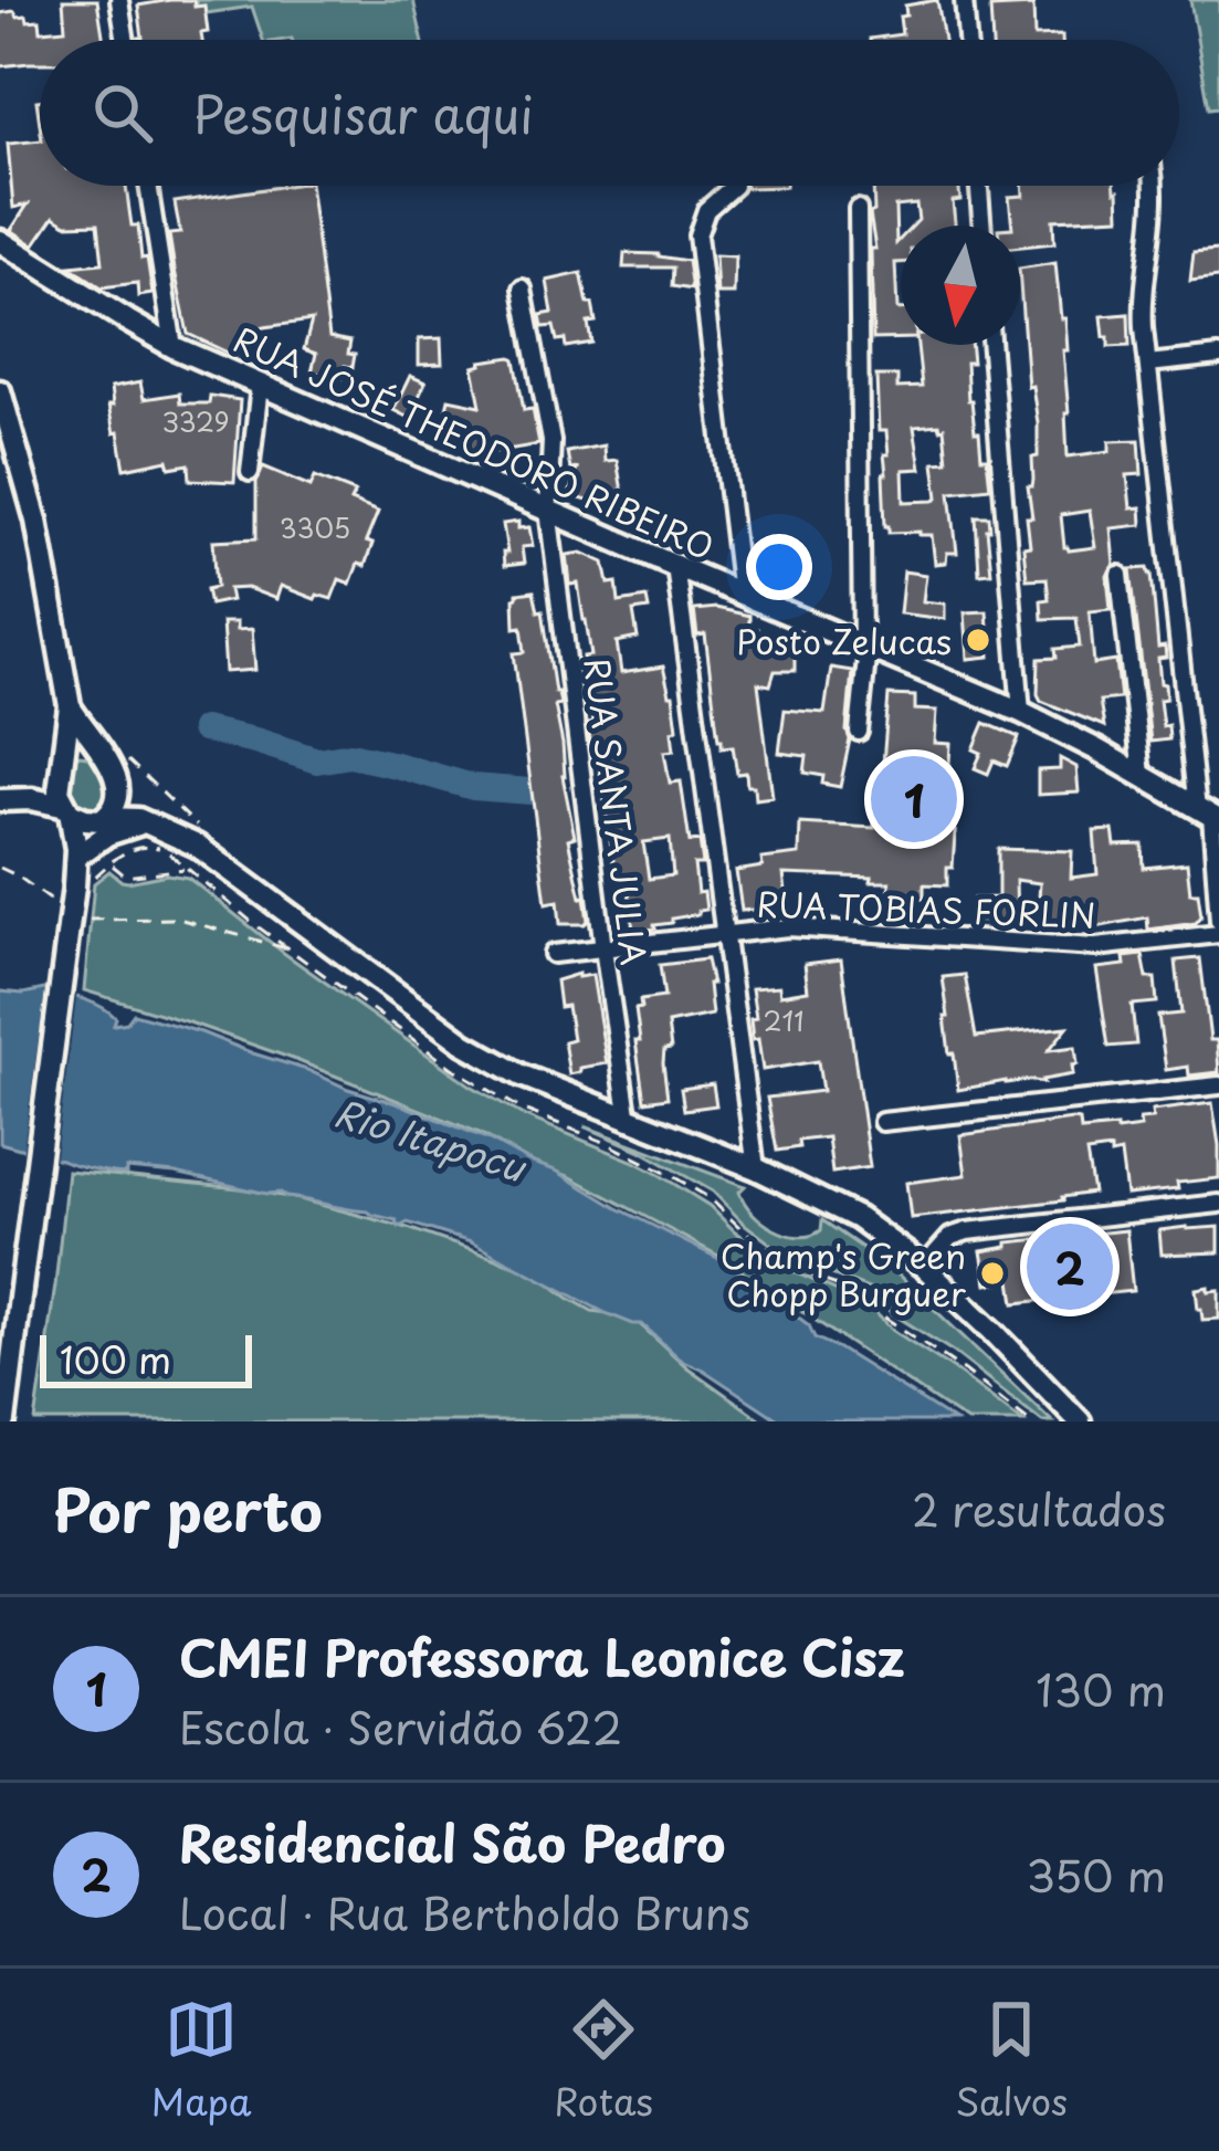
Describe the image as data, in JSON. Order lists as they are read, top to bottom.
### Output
{
  "streets": {
    "main road": ["RUA JOSÉ THEODORO RIBEIRO"],
    "street": ["RUA SANTA JULIA", "RUA TOBIAS FORLIN"]
  },
  "crossings": [
    ["RUA JOSÉ THEODORO RIBEIRO", "RUA SANTA JULIA"],
    ["RUA SANTA JULIA", "RUA TOBIAS FORLIN"]
  ],
  "water": ["Rio Itapocu"],
  "places": ["Posto Zelucas", "Champ's Green Chopp Burguer"],
  "house_numbers": ["3329", "3305", "211"],
  "scale_bar": "100 m",
  "north": "bottom",
  "page": {
    "search": "Pesquisar aqui",
    "pins": ["1", "2"],
    "scale": "100 m",
    "heading": ["Por perto", "2 resultados"],
    "list": [
      {
        "mark": "1",
        "name": "CMEI Professora Leonice Cisz",
        "note": "Escola · Servidão 622",
        "value": "130 m"
      },
      {
        "mark": "2",
        "name": "Residencial São Pedro",
        "note": "Local · Rua Bertholdo Bruns",
        "value": "350 m"
      }
    ],
    "nav": ["Mapa", "Rotas", "Salvos"]
  }
}
